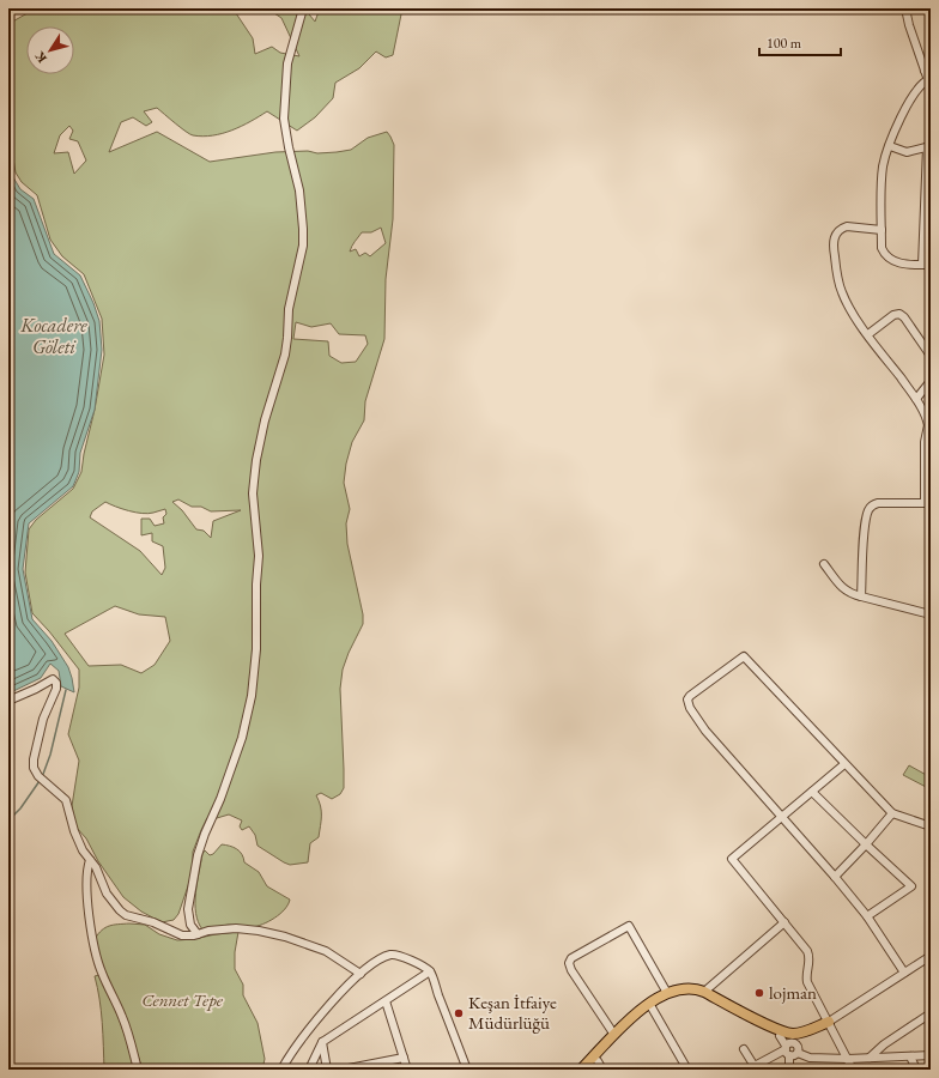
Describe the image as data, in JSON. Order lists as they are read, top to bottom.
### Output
{
  "water": ["Kocadere Göleti"],
  "parks": ["Cennet Tepe"],
  "places": ["lojman", "Keşan İtfaiye Müdürlüğü"],
  "scale_bar": "100 m",
  "north": "bottom left"
}
